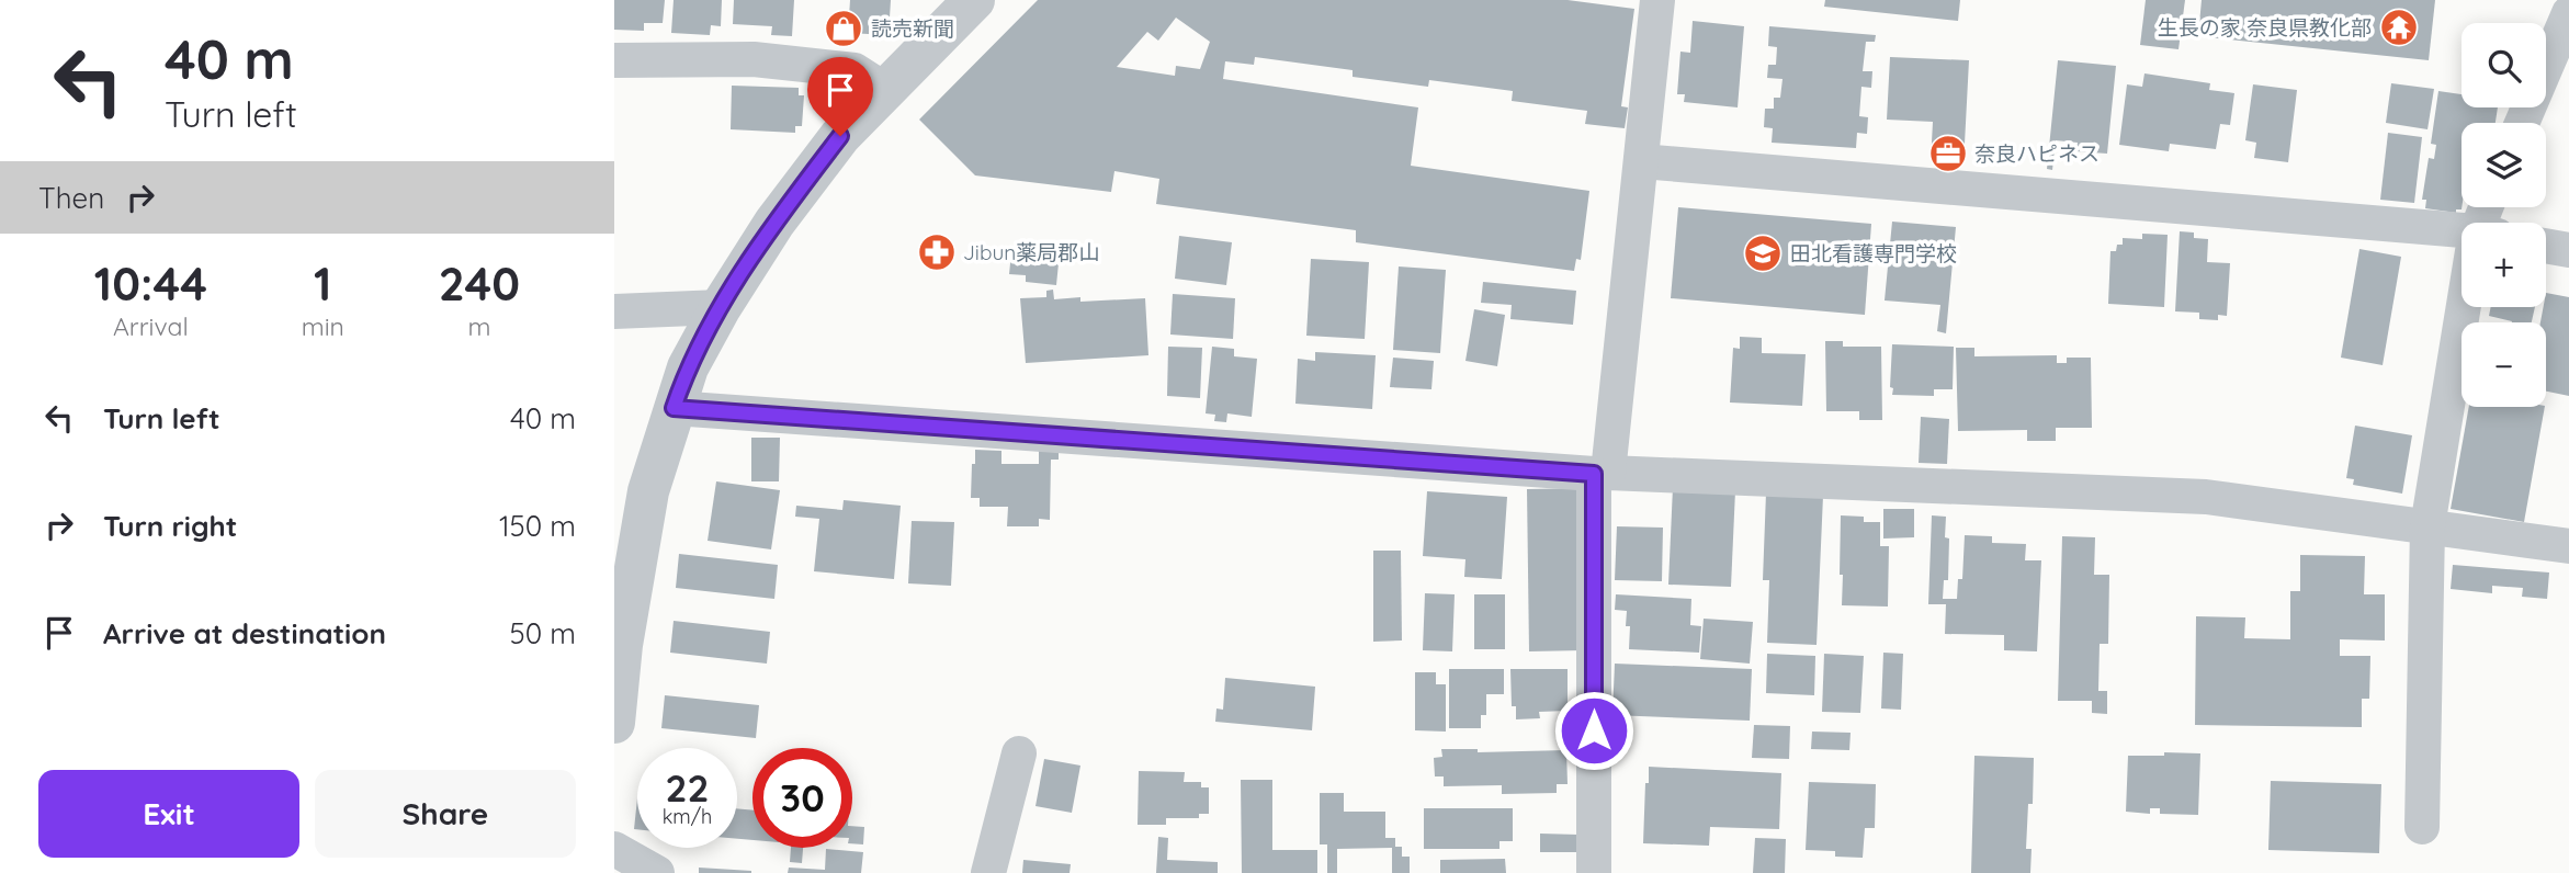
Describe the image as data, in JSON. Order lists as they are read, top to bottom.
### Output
{
  "places": {
    "temple": ["生長の家 奈良県教化部"],
    "shop": ["読売新聞"],
    "office": ["奈良ハピネス"],
    "pharmacy": ["Jibun薬局郡山"],
    "school or university": ["田北看護専門学校"]
  },
  "page": {
    "turn": ["40 m", "Turn left"],
    "map_buttons": ["+", "−"],
    "then": "Then",
    "eta": [
      "10:44",
      "Arrival",
      "1",
      "min",
      "240",
      "m"
    ],
    "list": [
      {
        "name": "Turn left",
        "value": "40 m"
      },
      {
        "name": "Turn right",
        "value": "150 m"
      },
      {
        "name": "Arrive at destination",
        "value": "50 m"
      }
    ],
    "speed": "22 km/h",
    "limit": "30",
    "buttons": ["Exit", "Share"]
  }
}
